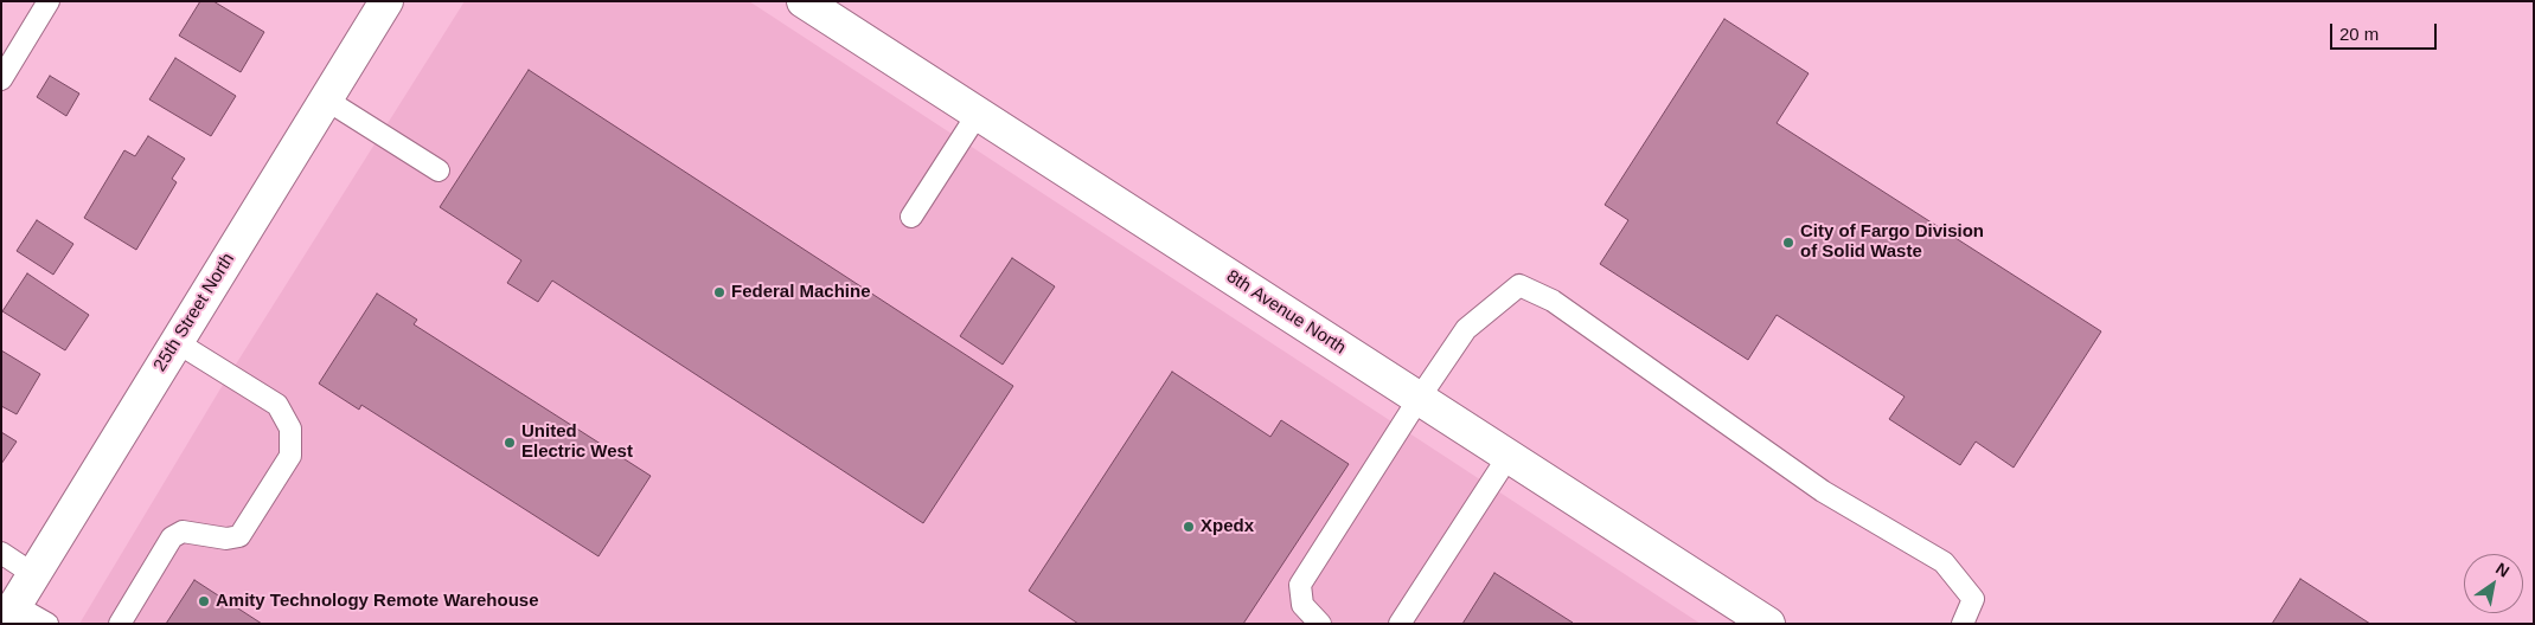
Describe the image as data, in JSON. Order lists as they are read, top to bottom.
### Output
{
  "streets": {
    "street": ["25th Street North", "8th Avenue North"]
  },
  "places": [
    "City of Fargo Division of Solid Waste",
    "Federal Machine",
    "United Electric West",
    "Xpedx",
    "Amity Technology Remote Warehouse"
  ],
  "scale_bar": "20 m",
  "north": "top right"
}
